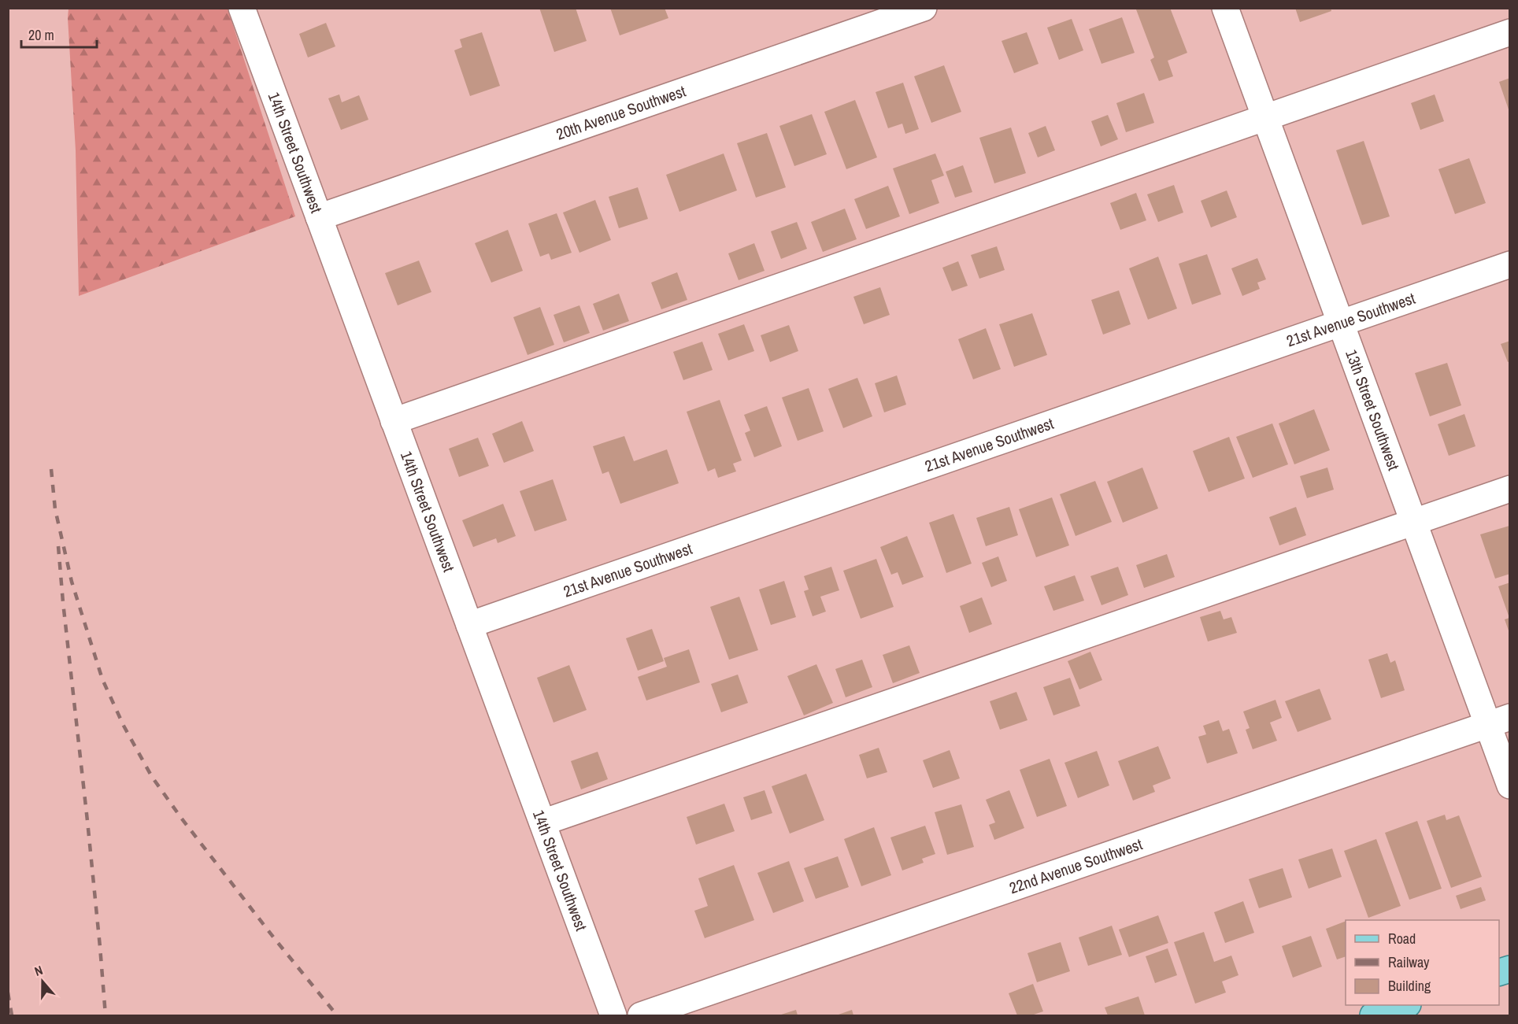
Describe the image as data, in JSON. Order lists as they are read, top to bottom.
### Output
{
  "streets": {
    "street": [
      "20th Avenue Southwest",
      "14th Street Southwest",
      "21st Avenue Southwest",
      "13th Street Southwest",
      "22nd Avenue Southwest"
    ]
  },
  "crossings": [
    ["20th Avenue Southwest", "14th Street Southwest"],
    ["14th Street Southwest", "21st Avenue Southwest"],
    ["21st Avenue Southwest", "13th Street Southwest"],
    ["13th Street Southwest", "22nd Avenue Southwest"]
  ],
  "legend": ["Road", "Railway", "Building"],
  "scale_bar": "20 m",
  "north": "top"
}
